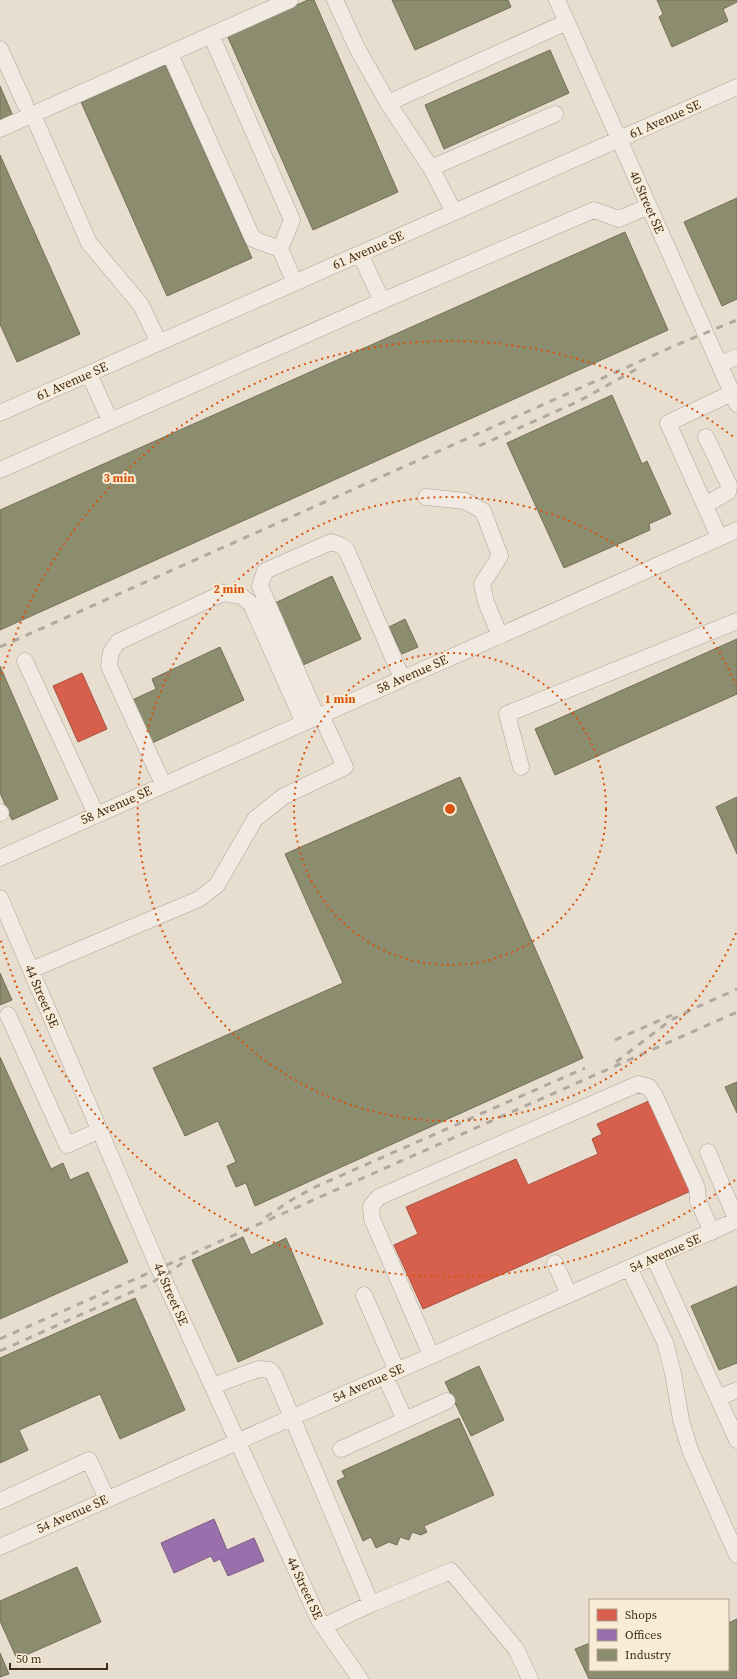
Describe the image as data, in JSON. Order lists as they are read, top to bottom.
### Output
{
  "streets": {
    "street": [
      "61 Avenue SE",
      "40 Street SE",
      "58 Avenue SE",
      "44 Street SE",
      "54 Avenue SE"
    ]
  },
  "crossings": [
    ["61 Avenue SE", "40 Street SE"],
    ["44 Street SE", "54 Avenue SE"]
  ],
  "legend": ["Shops", "Offices", "Industry"],
  "scale_bar": "50 m",
  "rings": ["3 min", "2 min", "1 min"]
}
